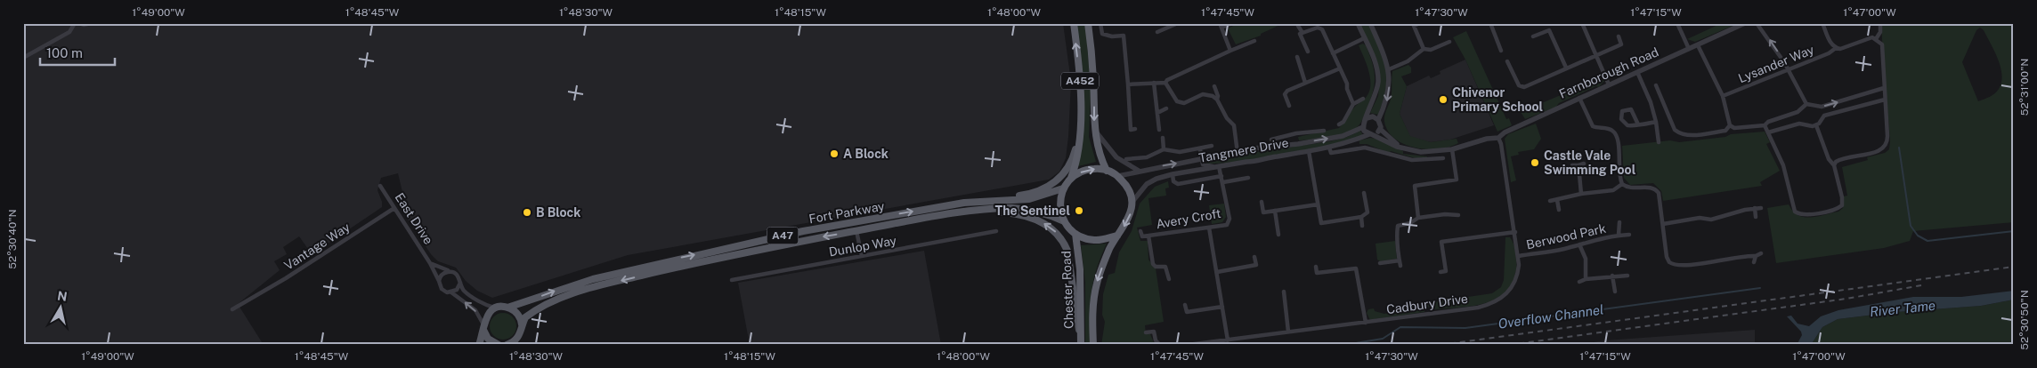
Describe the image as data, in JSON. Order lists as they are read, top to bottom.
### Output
{
  "streets": {
    "highway": ["A452", "Chester Road"],
    "main road": ["Fort Parkway", "A47"],
    "street": [
      "Lysander Way",
      "Farnborough Road",
      "Tangmere Drive",
      "East Drive",
      "Avery Croft",
      "Berwood Park",
      "Vantage Way",
      "Dunlop Way",
      "Cadbury Drive"
    ]
  },
  "crossings": [
    ["Farnborough Road", "Tangmere Drive"],
    ["Farnborough Road", "Cadbury Drive"],
    ["A452", "Tangmere Drive"],
    ["A452", "Fort Parkway"],
    ["A452", "Chester Road"],
    ["Tangmere Drive", "Fort Parkway"],
    ["Tangmere Drive", "Avery Croft"],
    ["Tangmere Drive", "Chester Road"],
    ["Fort Parkway", "Chester Road"],
    ["East Drive", "Vantage Way"],
    ["Berwood Park", "Cadbury Drive"]
  ],
  "water": ["River Tame", "Overflow Channel"],
  "places": [
    "Chivenor Primary School",
    "A Block",
    "Castle Vale Swimming Pool",
    "The Sentinel",
    "B Block"
  ],
  "scale_bar": "100 m",
  "north": "top",
  "coordinates": [
    "1°49'00\"W",
    "1°48'45\"W",
    "1°48'30\"W",
    "1°48'15\"W",
    "1°48'00\"W",
    "1°47'45\"W",
    "1°47'30\"W",
    "1°47'15\"W",
    "1°47'00\"W",
    "52°31'00\"N",
    "52°30'40\"N",
    "52°30'50\"N"
  ]
}
